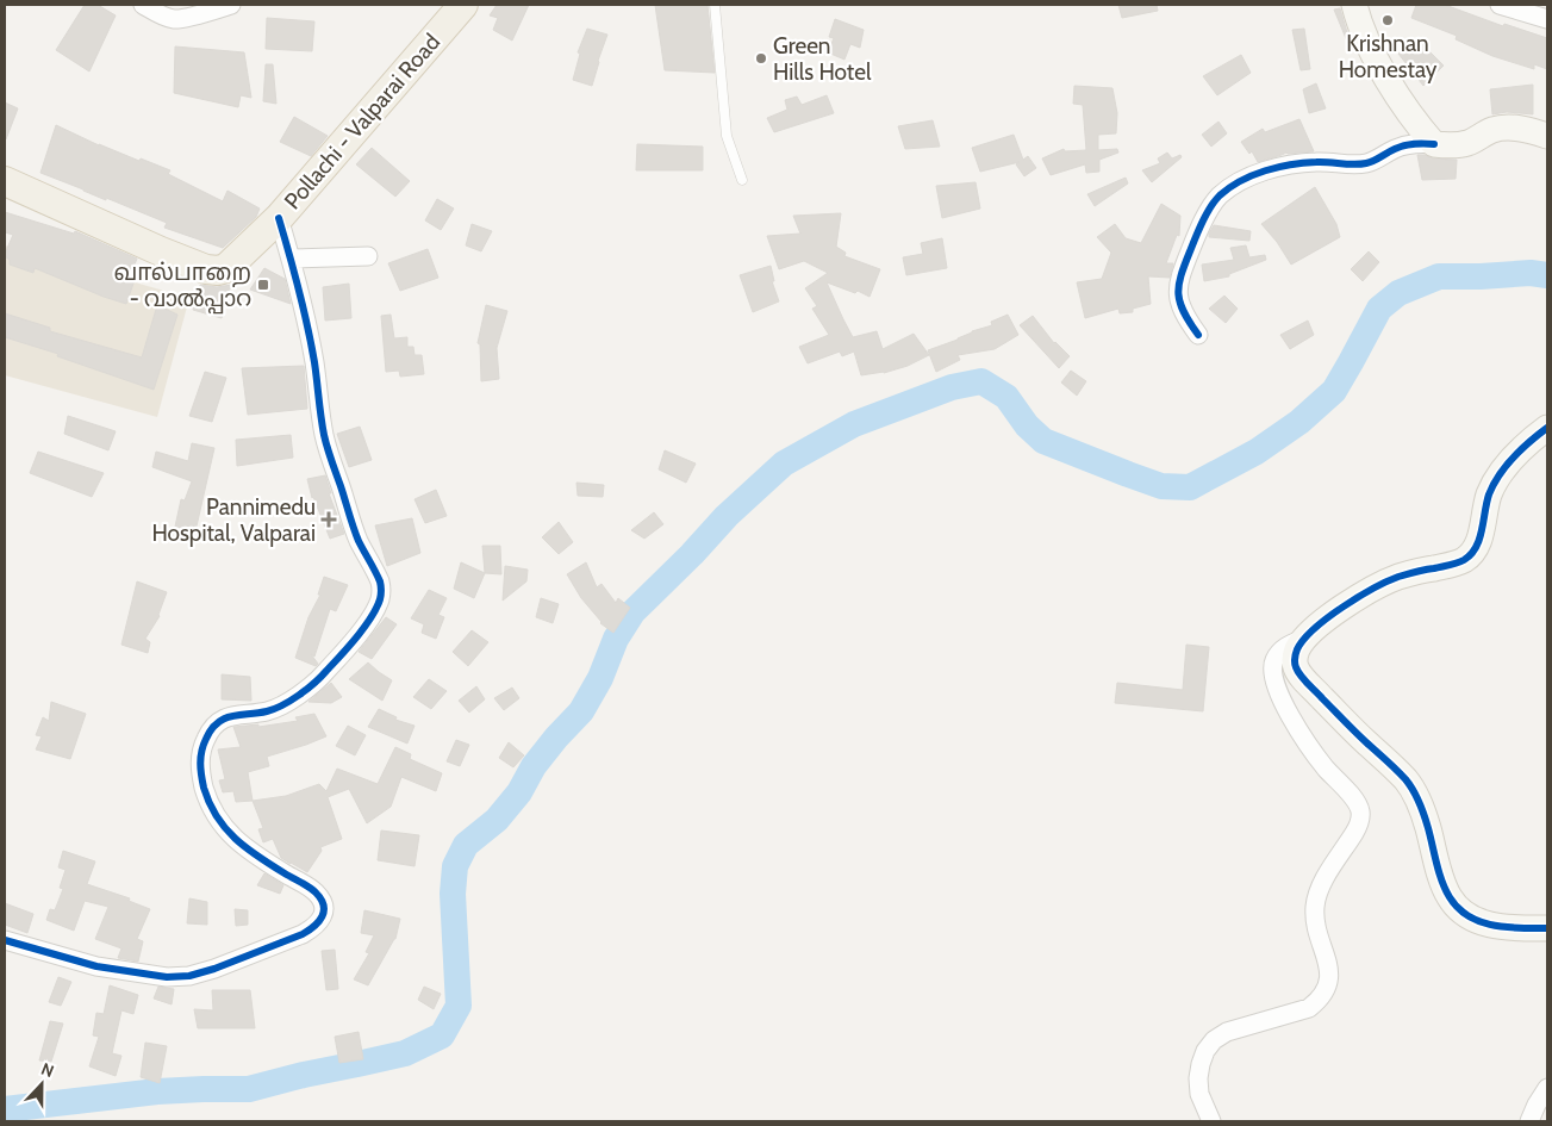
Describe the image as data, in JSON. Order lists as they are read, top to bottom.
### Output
{
  "streets": {
    "main road": ["Pollachi - Valparai Road"]
  },
  "places": {
    "other": ["Krishnan Homestay", "Green Hills Hotel"],
    "transit": ["வால்பாறை - വാൽപ്പാറ"],
    "health": ["Pannimedu Hospital, Valparai"]
  },
  "north": "top"
}
